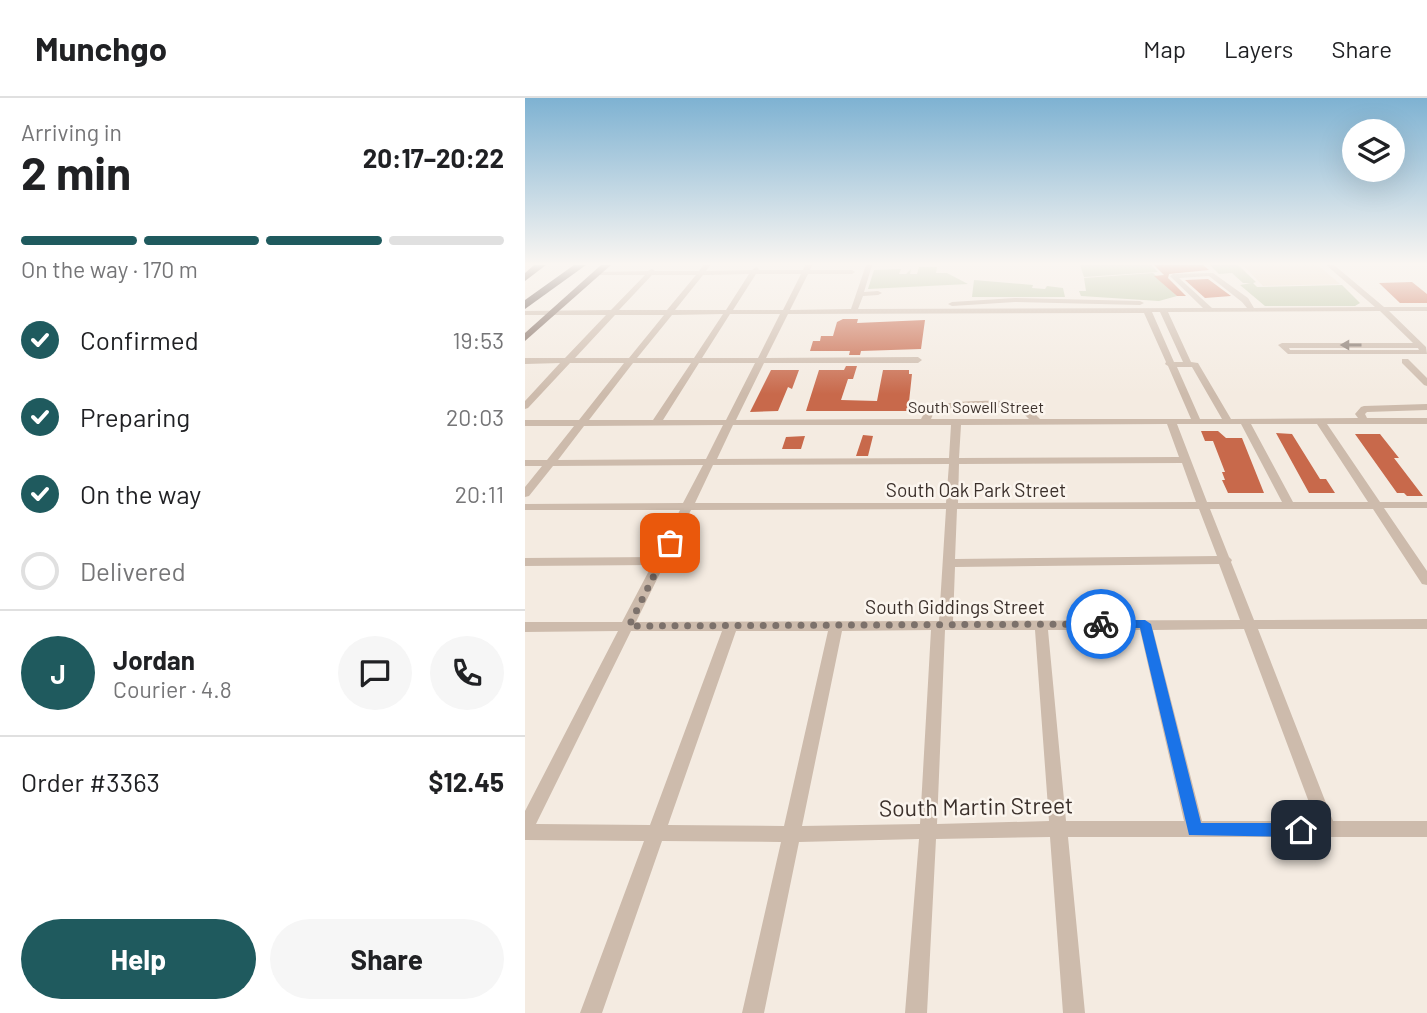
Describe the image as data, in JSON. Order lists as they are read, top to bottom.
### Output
{
  "streets": {
    "street": [
      "South Sowell Street",
      "South Oak Park Street",
      "South Giddings Street",
      "South Martin Street"
    ]
  },
  "page": {
    "header": "Munchgo",
    "nav": ["Map", "Layers", "Share"],
    "heading": ["2 min", "Arriving in", "20:17–20:22"],
    "panel": [
      "Jordan",
      "Courier · 4.8",
      "Order #3363",
      "$12.45"
    ],
    "bar": "On the way · 170 m",
    "list": [
      ["Confirmed", "19:53"],
      ["Preparing", "20:03"],
      ["On the way", "20:11"],
      "Delivered"
    ],
    "round": "J",
    "buttons": ["Help", "Share"]
  }
}
